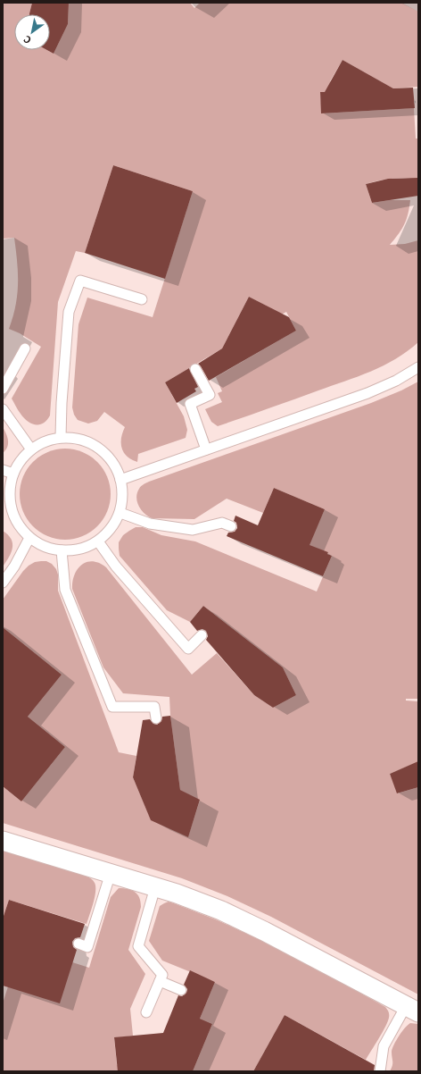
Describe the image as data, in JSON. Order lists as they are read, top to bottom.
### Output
{
  "north": "bottom left"
}
